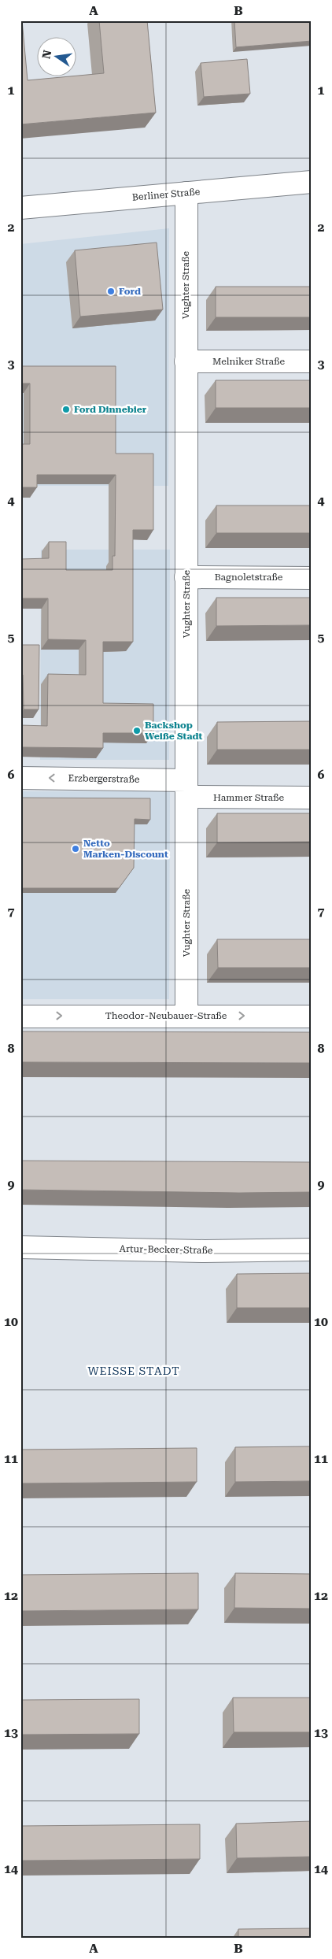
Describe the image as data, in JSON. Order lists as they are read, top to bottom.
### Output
{
  "streets": {
    "street": [
      "Berliner Straße",
      "Vughter Straße",
      "Melniker Straße",
      "Bagnoletstraße",
      "Erzbergerstraße",
      "Hammer Straße",
      "Theodor-Neubauer-Straße",
      "Artur-Becker-Straße"
    ]
  },
  "crossings": [
    ["Berliner Straße", "Vughter Straße"],
    ["Vughter Straße", "Melniker Straße"],
    ["Vughter Straße", "Bagnoletstraße"],
    ["Vughter Straße", "Erzbergerstraße"],
    ["Vughter Straße", "Hammer Straße"],
    ["Vughter Straße", "Theodor-Neubauer-Straße"],
    ["Erzbergerstraße", "Hammer Straße"]
  ],
  "one_way": ["Erzbergerstraße", "Theodor-Neubauer-Straße"],
  "districts": ["WEISSE STADT"],
  "places": [
    "Ford",
    "Ford Dinnebier",
    "Backshop Weiße Stadt",
    "Netto Marken-Discount"
  ],
  "north": "left",
  "grid": {
    "columns": ["A", "B"],
    "rows": [
      "1",
      "2",
      "3",
      "4",
      "5",
      "6",
      "7",
      "8",
      "9",
      "10",
      "11",
      "12",
      "13",
      "14"
    ]
  }
}
